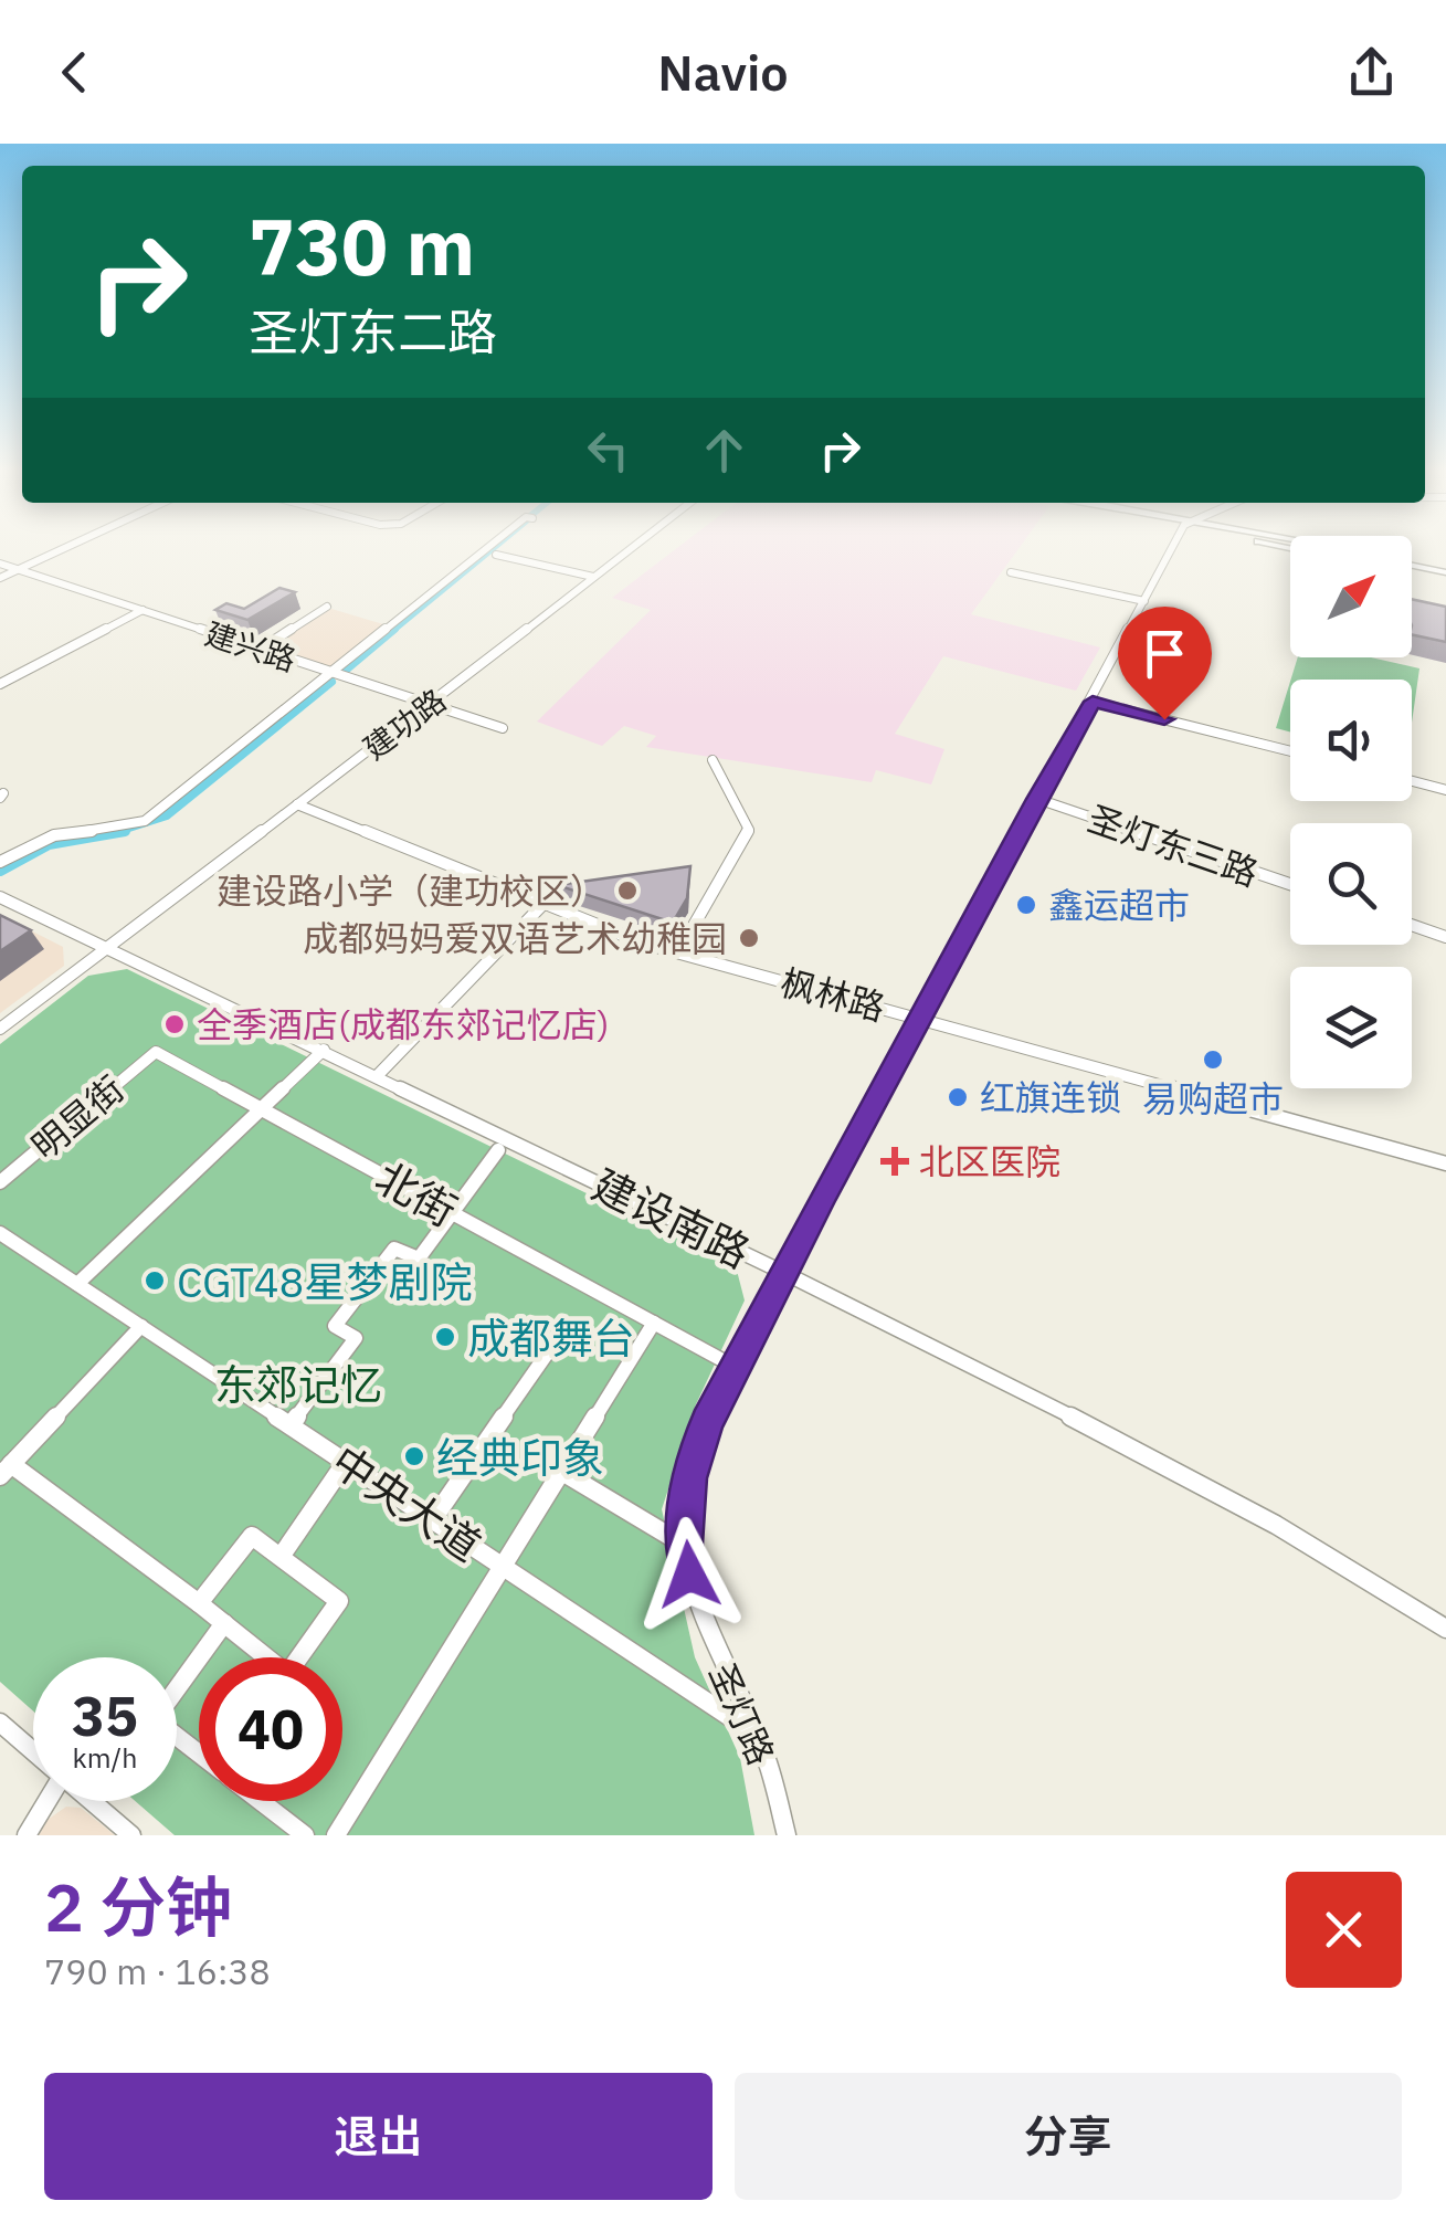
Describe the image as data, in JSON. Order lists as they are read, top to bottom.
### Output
{
  "streets": {
    "street": [
      "建兴路",
      "建功路",
      "圣灯东三路",
      "枫林路",
      "明显街",
      "北街",
      "建设南路",
      "中央大道",
      "圣灯路"
    ]
  },
  "crossings": [
    ["建兴路", "建功路"],
    ["建功路", "枫林路"],
    ["建功路", "建设南路"],
    ["圣灯东三路", "圣灯路"],
    ["枫林路", "圣灯路"],
    ["明显街", "北街"],
    ["北街", "圣灯路"],
    ["建设南路", "圣灯路"],
    ["中央大道", "圣灯路"]
  ],
  "parks": ["东郊记忆"],
  "places": {
    "other": [
      "建设路小学（建功校区）",
      "鑫运超市",
      "成都妈妈爱双语艺术幼稚园",
      "全季酒店(成都东郊记忆店)",
      "易购超市",
      "红旗连锁",
      "CGT48星梦剧院",
      "成都舞台",
      "经典印象"
    ],
    "health": ["北区医院"]
  },
  "north": "top right",
  "page": {
    "header": "Navio",
    "turn": ["730 m", "圣灯东二路"],
    "speed": "35 km/h",
    "limit": "40",
    "heading": ["2 分钟", "790 m · 16:38"],
    "buttons": ["退出", "分享"]
  }
}
